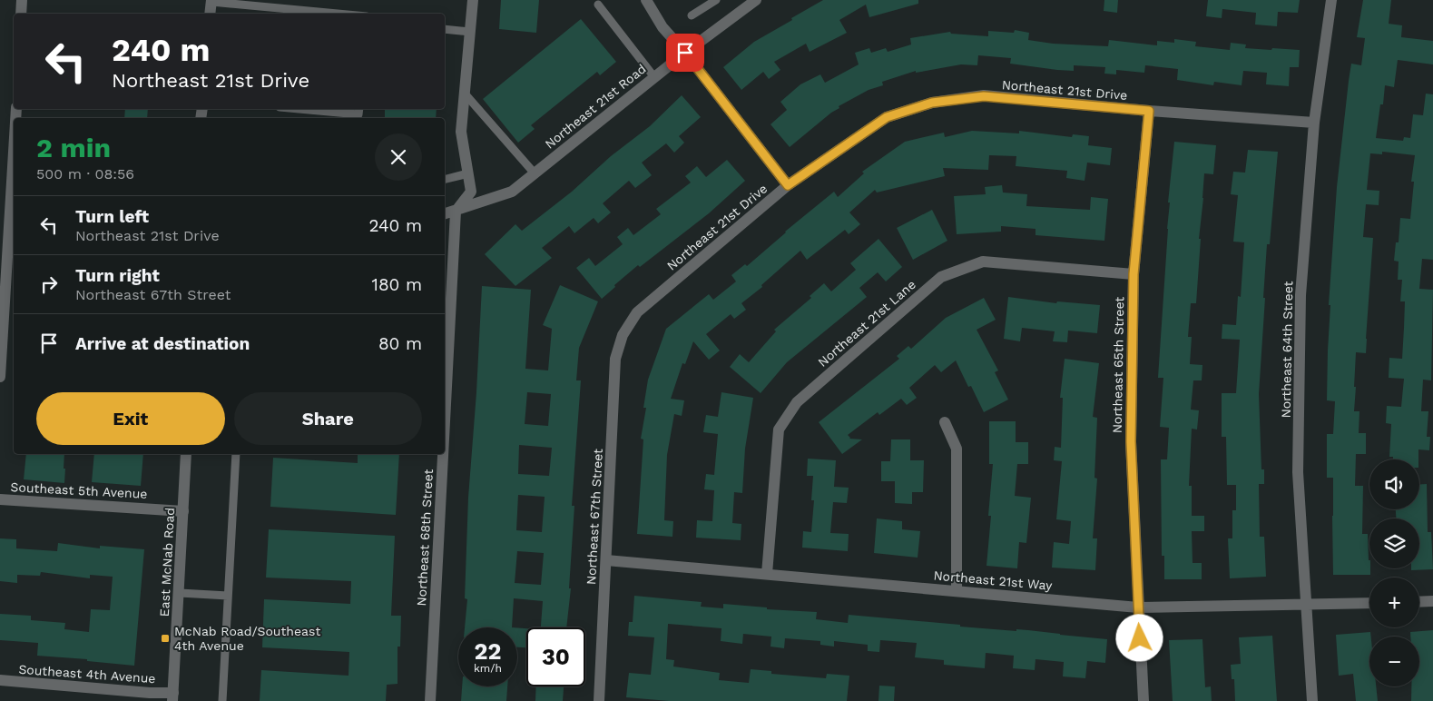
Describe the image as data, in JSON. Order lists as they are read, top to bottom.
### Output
{
  "streets": {
    "street": [
      "Northeast 21st Drive",
      "Northeast 21st Road",
      "Northeast 21st Lane",
      "Northeast 64th Street",
      "Northeast 65th Street",
      "Southeast 5th Avenue",
      "Northeast 67th Street",
      "Northeast 68th Street",
      "East McNab Road",
      "Northeast 21st Way",
      "Southeast 4th Avenue"
    ]
  },
  "crossings": [
    ["Northeast 21st Drive", "Northeast 64th Street"],
    ["Northeast 21st Drive", "Northeast 65th Street"],
    ["Northeast 21st Drive", "Northeast 67th Street"],
    ["Northeast 21st Road", "Northeast 68th Street"],
    ["Northeast 21st Lane", "Northeast 65th Street"],
    ["Northeast 21st Lane", "Northeast 21st Way"],
    ["Northeast 64th Street", "Northeast 21st Way"],
    ["Northeast 65th Street", "Northeast 21st Way"],
    ["Southeast 5th Avenue", "East McNab Road"],
    ["Northeast 67th Street", "Northeast 21st Way"],
    ["East McNab Road", "Southeast 4th Avenue"]
  ],
  "places": {
    "transit": ["McNab Road/Southeast 4th Avenue"]
  },
  "page": {
    "turn": ["240 m", "Northeast 21st Drive"],
    "heading": ["2 min", "500 m · 08:56"],
    "list": [
      {
        "name": "Turn left",
        "note": "Northeast 21st Drive",
        "value": "240 m"
      },
      {
        "name": "Turn right",
        "note": "Northeast 67th Street",
        "value": "180 m"
      },
      {
        "name": "Arrive at destination",
        "value": "80 m"
      }
    ],
    "buttons": ["Exit", "Share"],
    "map_buttons": ["+", "−"],
    "speed": "22 km/h",
    "limit": "30"
  }
}
